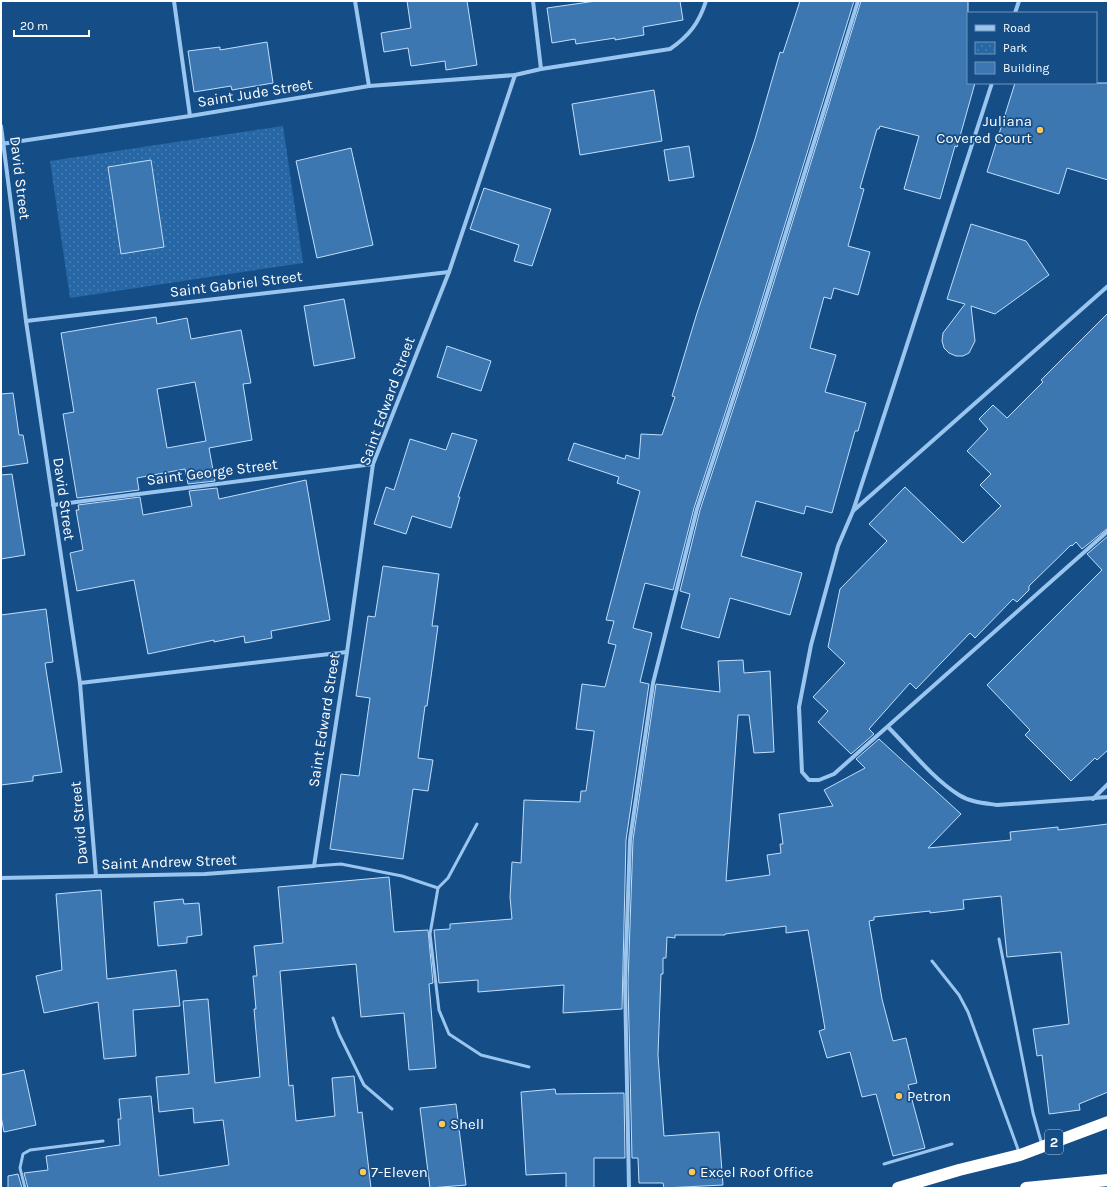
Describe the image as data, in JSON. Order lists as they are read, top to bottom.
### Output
{
  "streets": {
    "highway": ["2"],
    "street": [
      "Saint Jude Street",
      "David Street",
      "Saint Gabriel Street",
      "Saint Edward Street",
      "Saint George Street",
      "Saint Andrew Street"
    ]
  },
  "crossings": [
    ["Saint Jude Street", "David Street"],
    ["Saint Jude Street", "Saint Edward Street"],
    ["David Street", "Saint Gabriel Street"],
    ["David Street", "Saint George Street"],
    ["David Street", "Saint Andrew Street"],
    ["Saint Gabriel Street", "Saint Edward Street"],
    ["Saint Edward Street", "Saint George Street"],
    ["Saint Edward Street", "Saint Andrew Street"]
  ],
  "places": [
    "Juliana Covered Court",
    "Petron",
    "Shell",
    "7-Eleven",
    "Excel Roof Office"
  ],
  "legend": ["Road", "Park", "Building"],
  "scale_bar": "20 m"
}
